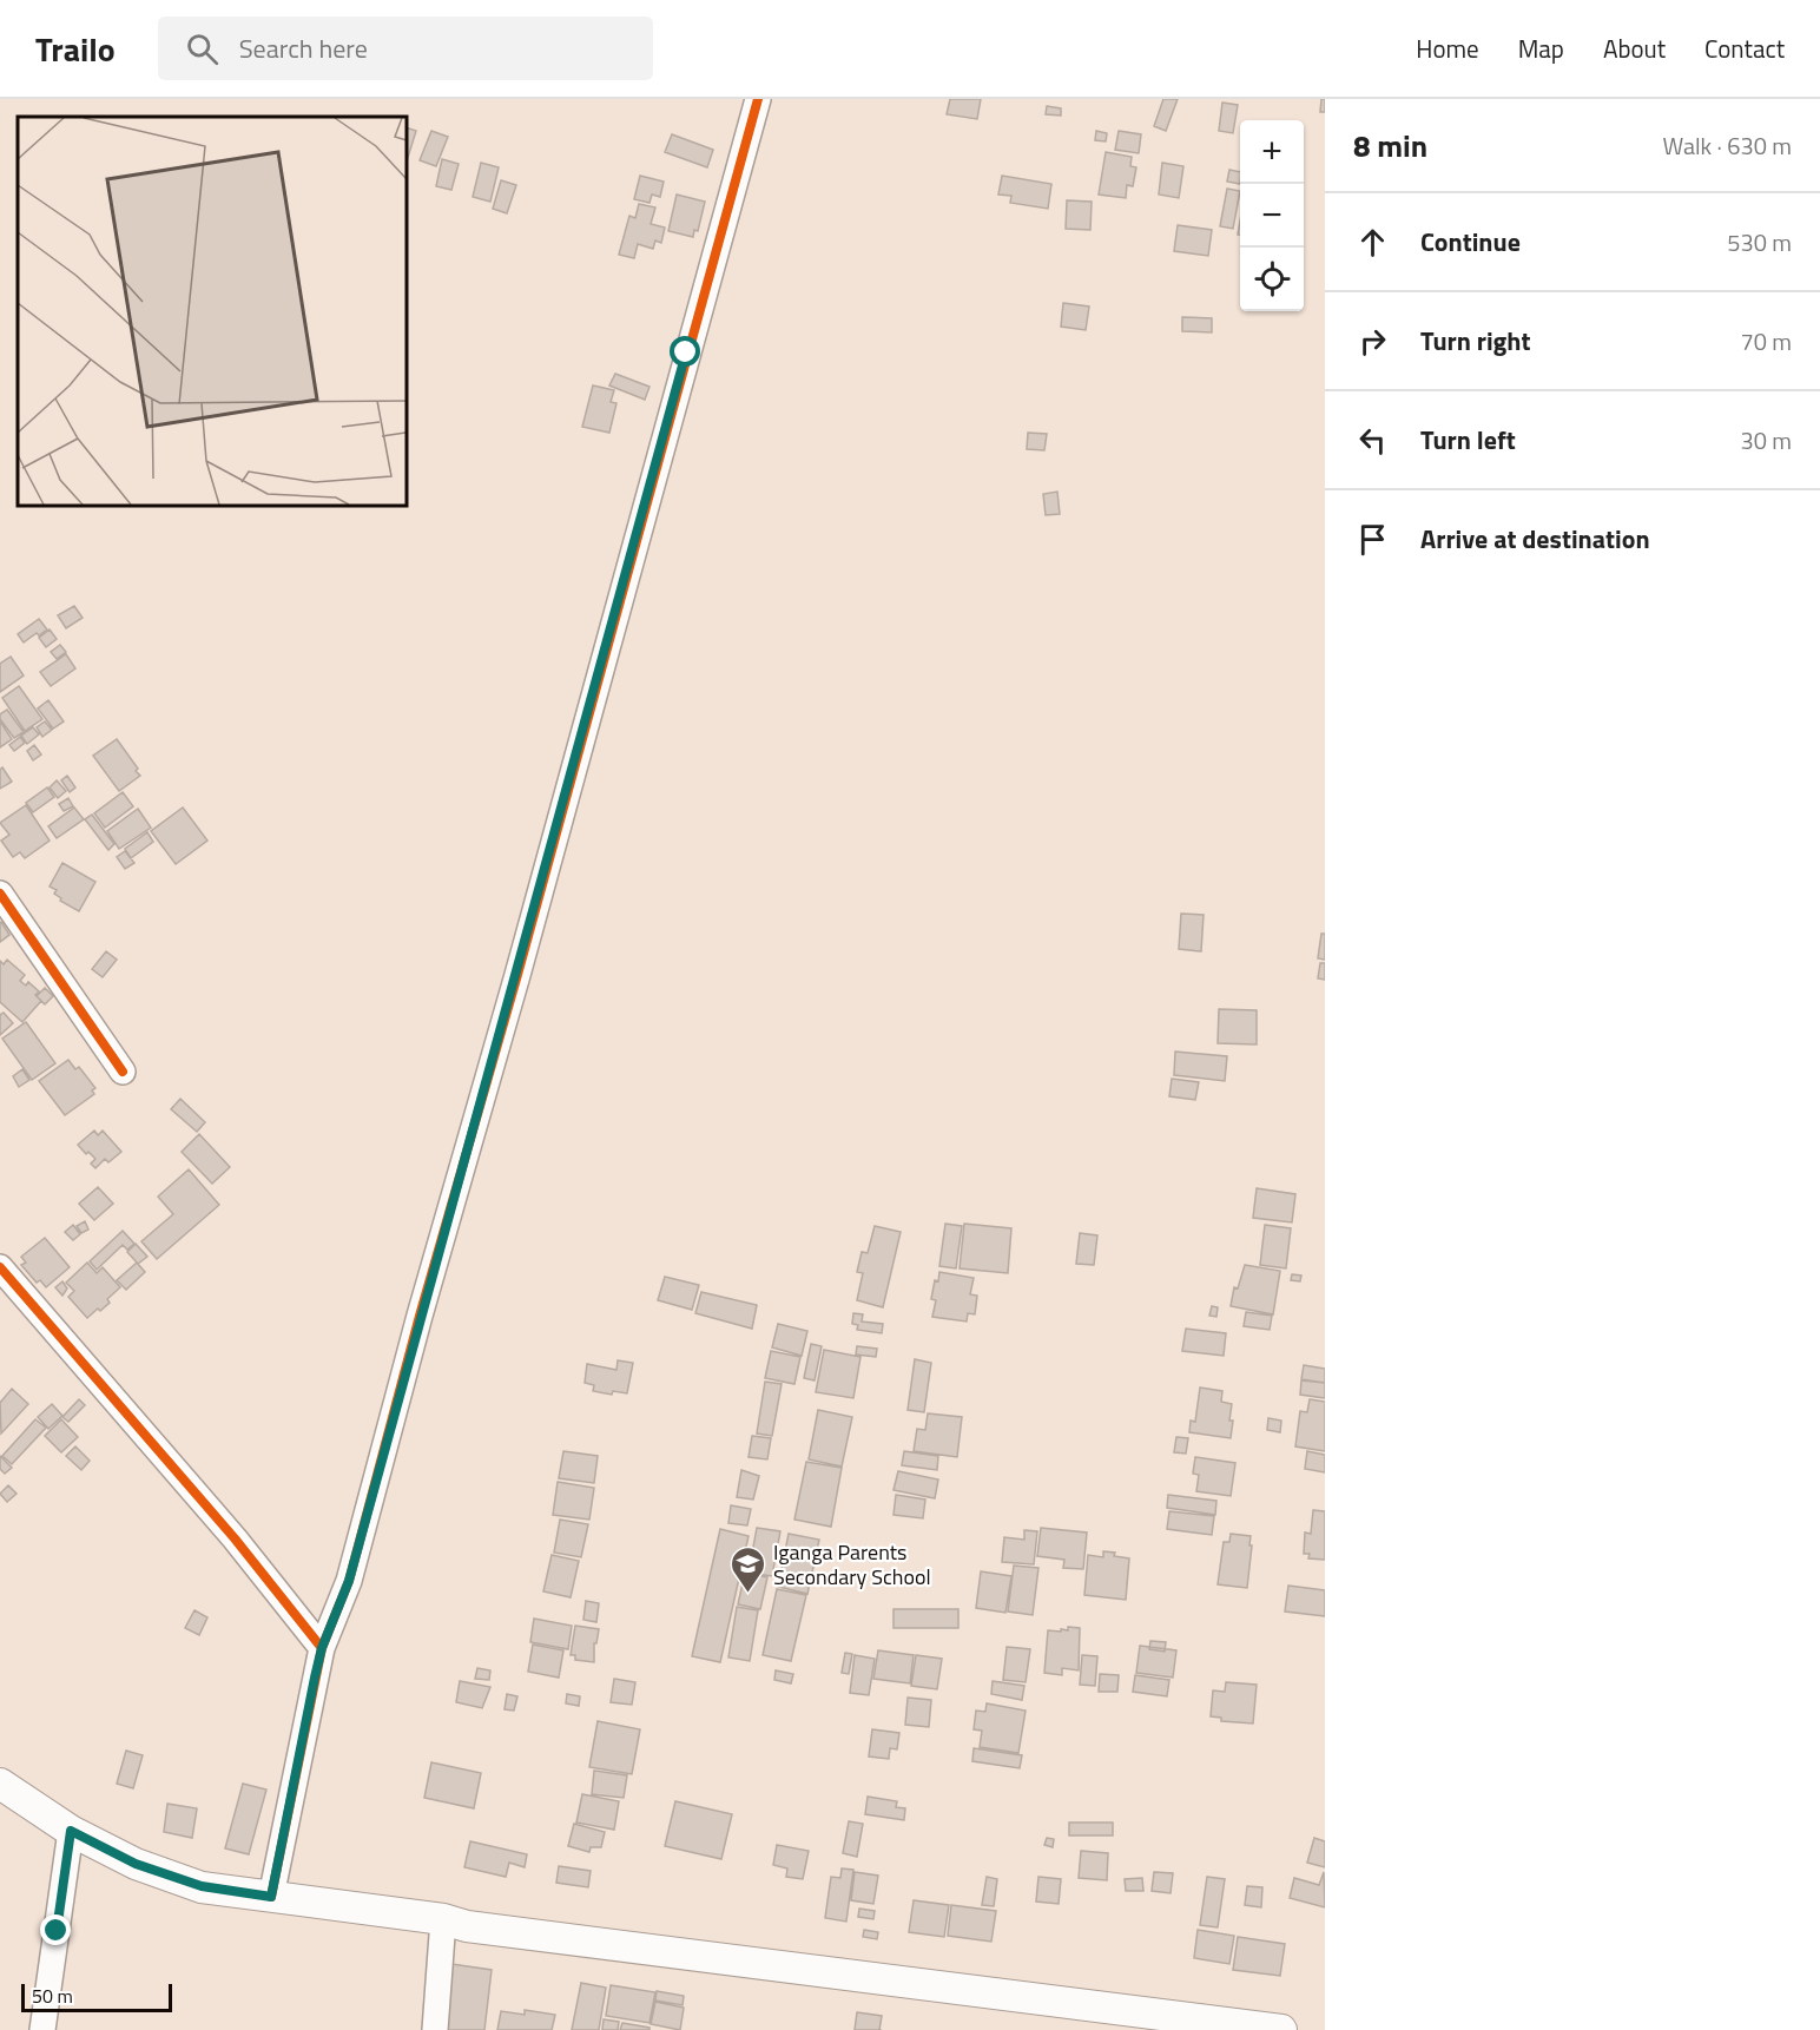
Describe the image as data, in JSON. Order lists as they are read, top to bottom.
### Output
{
  "places": {
    "school or university": ["Iganga Parents Secondary School"]
  },
  "scale_bar": "50 m",
  "page": {
    "header": "Trailo",
    "search": "Search here",
    "nav": [
      "Home",
      "Map",
      "About",
      "Contact"
    ],
    "heading": ["8 min", "Walk · 630 m"],
    "map_buttons": ["+", "−"],
    "list": [
      ["Continue", "530 m"],
      ["Turn right", "70 m"],
      ["Turn left", "30 m"],
      "Arrive at destination"
    ],
    "scale": "50 m"
  }
}
